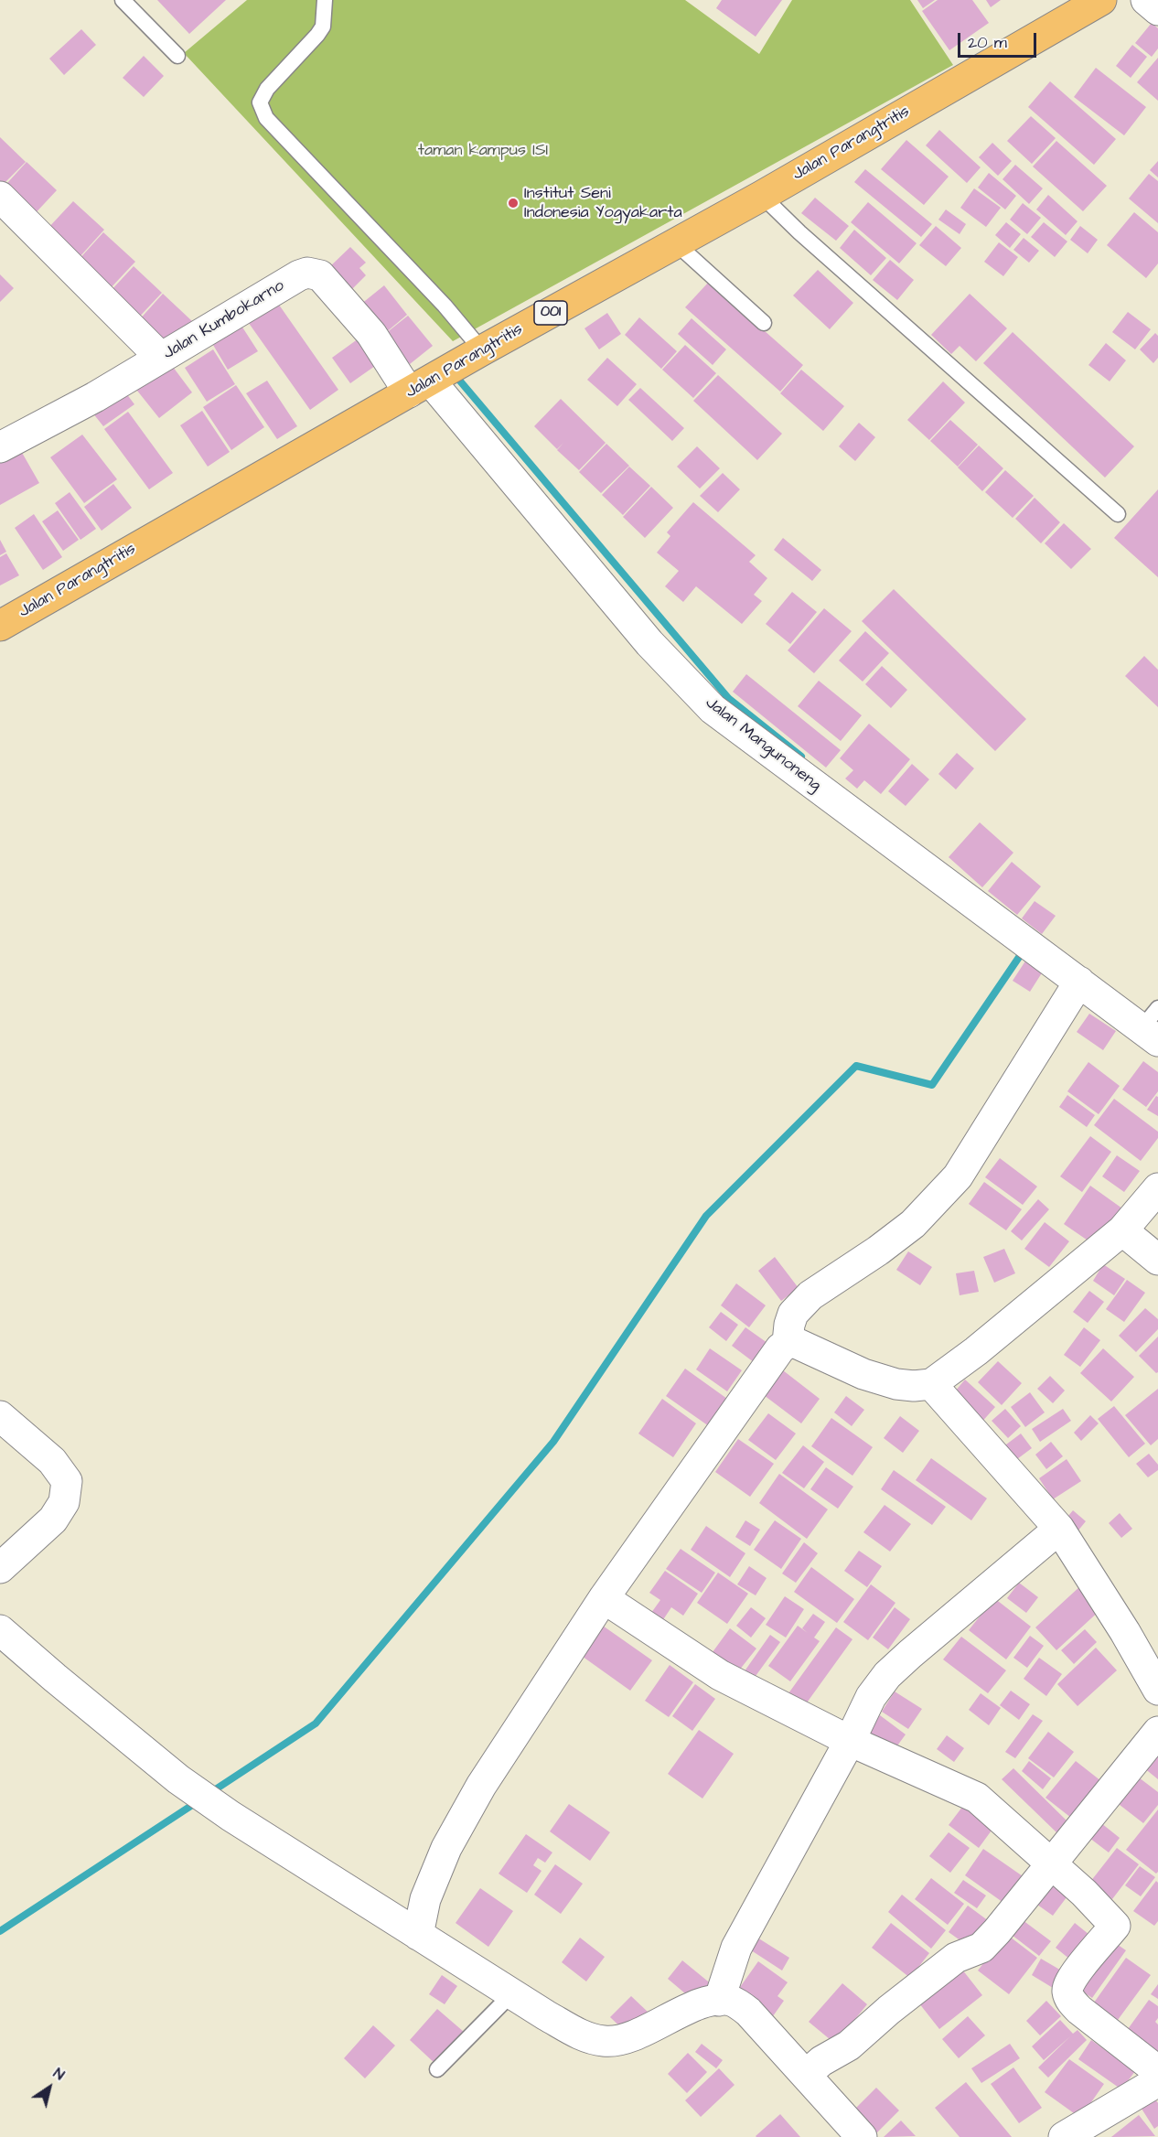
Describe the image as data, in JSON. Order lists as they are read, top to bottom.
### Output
{
  "streets": {
    "main road": ["Jalan Parangtritis", "001"],
    "street": ["Jalan Kumbokarno", "Jalan Mangunoneng"]
  },
  "crossings": [
    ["Jalan Parangtritis", "Jalan Kumbokarno"],
    ["Jalan Parangtritis", "Jalan Mangunoneng"],
    ["Jalan Kumbokarno", "Jalan Mangunoneng"]
  ],
  "parks": ["taman kampus ISI"],
  "places": ["Institut Seni Indonesia Yogyakarta"],
  "scale_bar": "20 m",
  "north": "top right"
}
